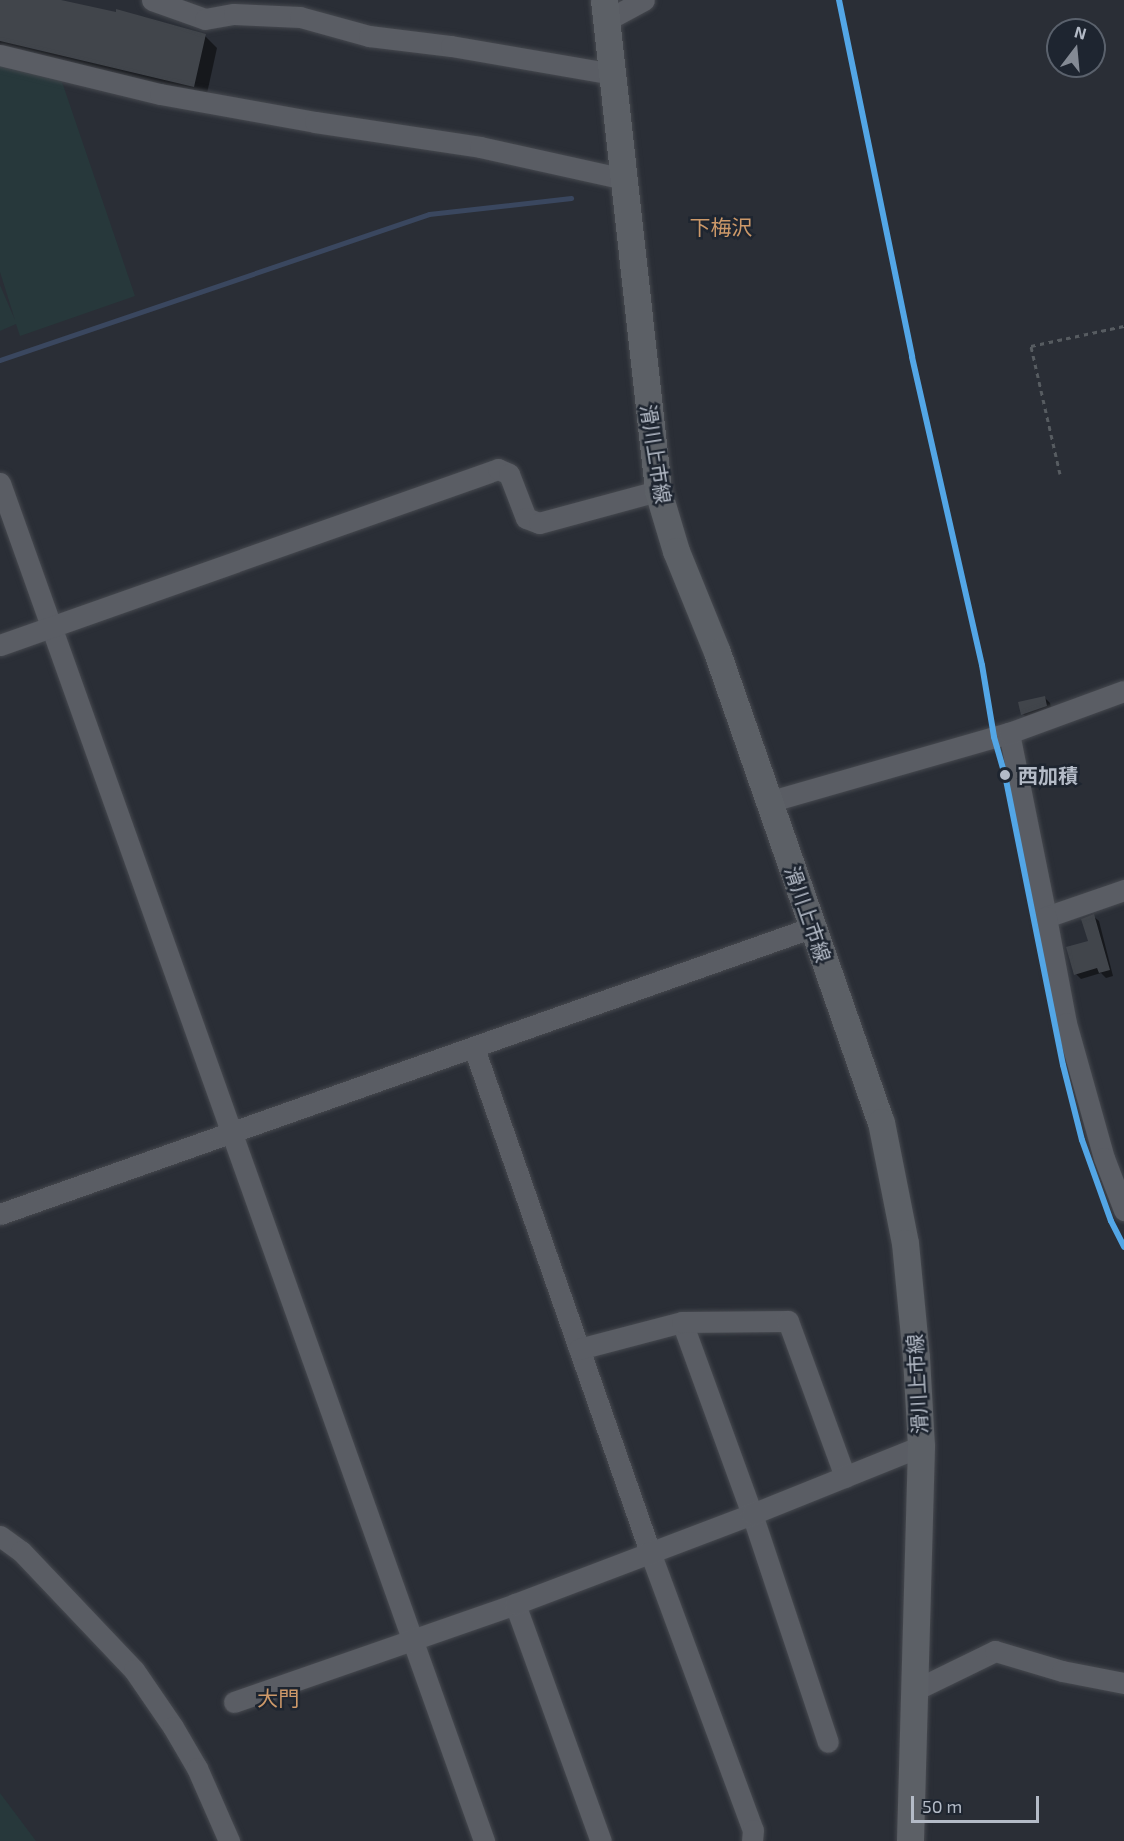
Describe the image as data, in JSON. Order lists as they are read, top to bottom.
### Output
{
  "streets": {
    "main road": ["滑川上市線"]
  },
  "districts": ["下梅沢", "大門"],
  "places": ["西加積"],
  "scale_bar": "50 m",
  "north": "top"
}
